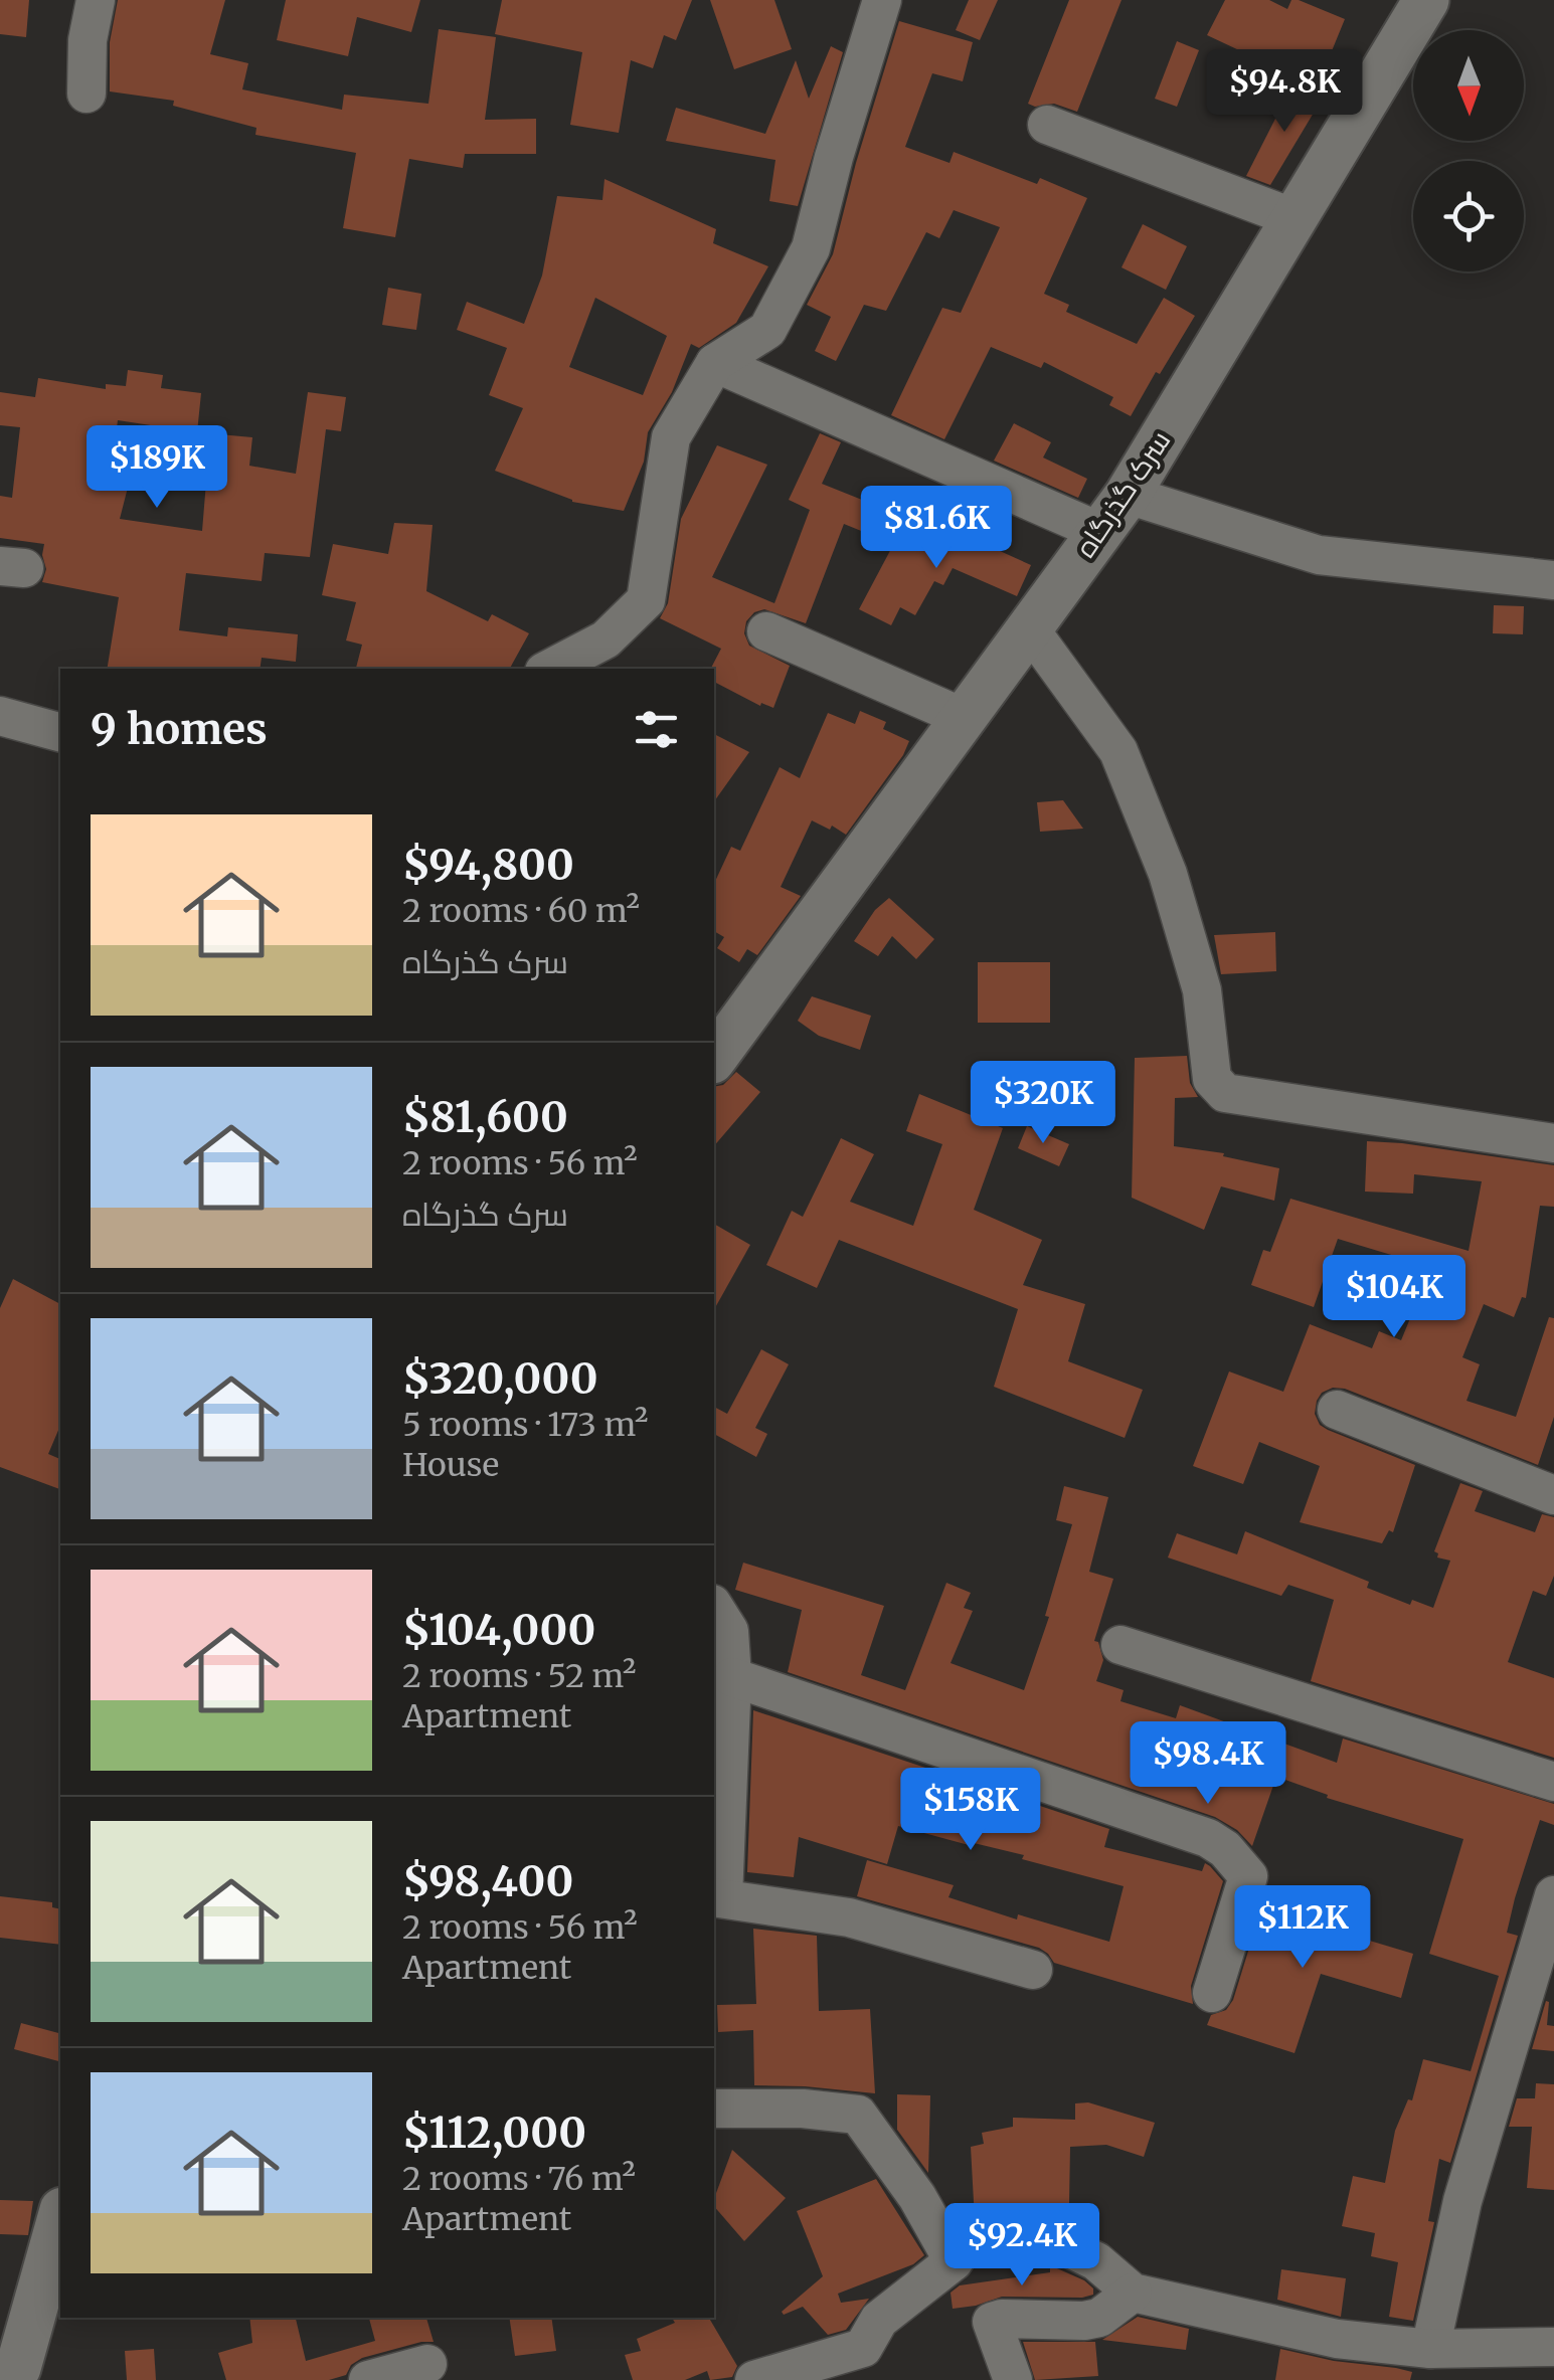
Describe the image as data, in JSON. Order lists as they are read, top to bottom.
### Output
{
  "streets": {
    "street": ["سرک گذرگاه"]
  },
  "north": "bottom",
  "page": {
    "price": [
      "$94.8K",
      "$189K",
      "$81.6K",
      "$320K",
      "$104K",
      "$98.4K",
      "$158K",
      "$112K",
      "$92.4K"
    ],
    "heading": "9 homes",
    "list": [
      {
        "name": "$94,800",
        "note": "2 rooms · 60 m² · سرک گذرگاه"
      },
      {
        "name": "$81,600",
        "note": "2 rooms · 56 m² · سرک گذرگاه"
      },
      {
        "name": "$320,000",
        "note": "5 rooms · 173 m² · House"
      },
      {
        "name": "$104,000",
        "note": "2 rooms · 52 m² · Apartment"
      },
      {
        "name": "$98,400",
        "note": "2 rooms · 56 m² · Apartment"
      },
      {
        "name": "$112,000",
        "note": "2 rooms · 76 m² · Apartment"
      }
    ]
  }
}
